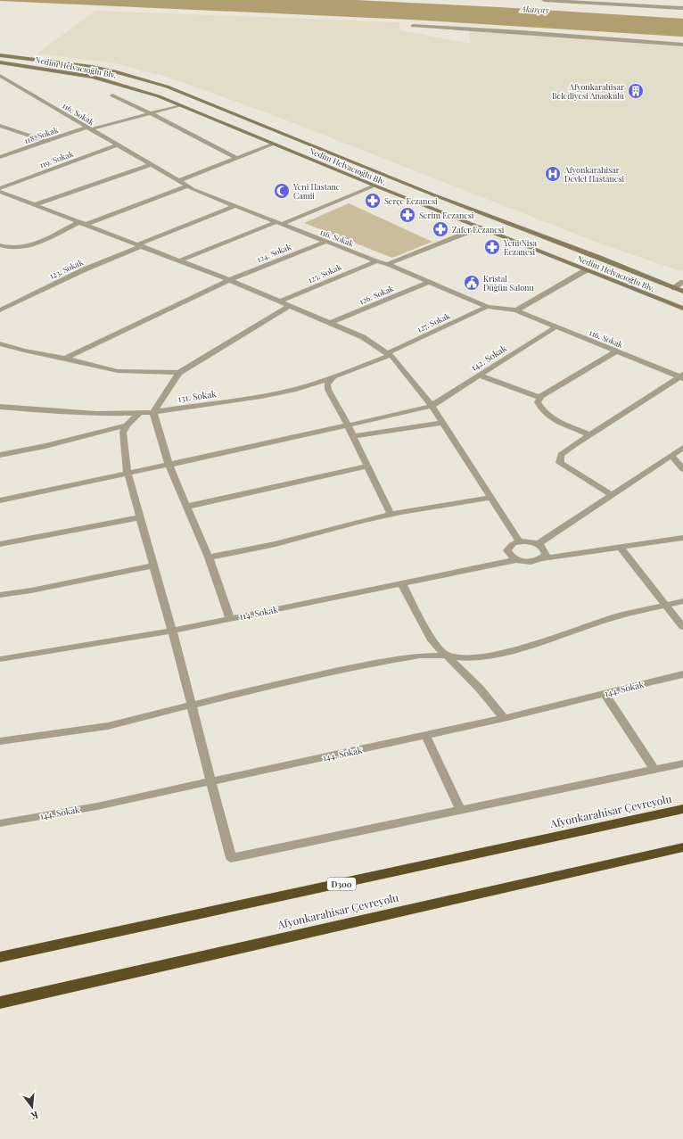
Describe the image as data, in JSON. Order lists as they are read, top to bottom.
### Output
{
  "streets": {
    "highway": ["Afyonkarahisar Çevreyolu", "D300"],
    "main road": ["Nedim Helvacıoğlu Blv."],
    "street": [
      "116. Sokak",
      "118. Sokak",
      "119. Sokak",
      "124. Sokak",
      "123. Sokak",
      "125. Sokak",
      "126. Sokak",
      "127. Sokak",
      "142. Sokak",
      "131. Sokak",
      "114. Sokak",
      "144. Sokak"
    ]
  },
  "crossings": [
    ["Nedim Helvacıoğlu Blv.", "118. Sokak"],
    ["116. Sokak", "118. Sokak"],
    ["116. Sokak", "119. Sokak"],
    ["116. Sokak", "124. Sokak"],
    ["116. Sokak", "123. Sokak"],
    ["116. Sokak", "125. Sokak"],
    ["116. Sokak", "126. Sokak"],
    ["116. Sokak", "127. Sokak"],
    ["116. Sokak", "142. Sokak"],
    ["127. Sokak", "131. Sokak"]
  ],
  "water": ["Akarçay"],
  "places": {
    "building": ["Afyonkarahisar Belediyesi Anaokulu"],
    "hospital": ["Afyonkarahisar Devlet Hastanesi"],
    "mosque": ["Yeni Hastane Camii"],
    "pharmacy": [
      "Serçe Eczanesi",
      "Serim Eczanesi",
      "Zafer Eczanesi",
      "Yeni Nisa Eczanesi"
    ],
    "public building": ["Kristal Düğün Salonu"]
  },
  "north": "bottom"
}
